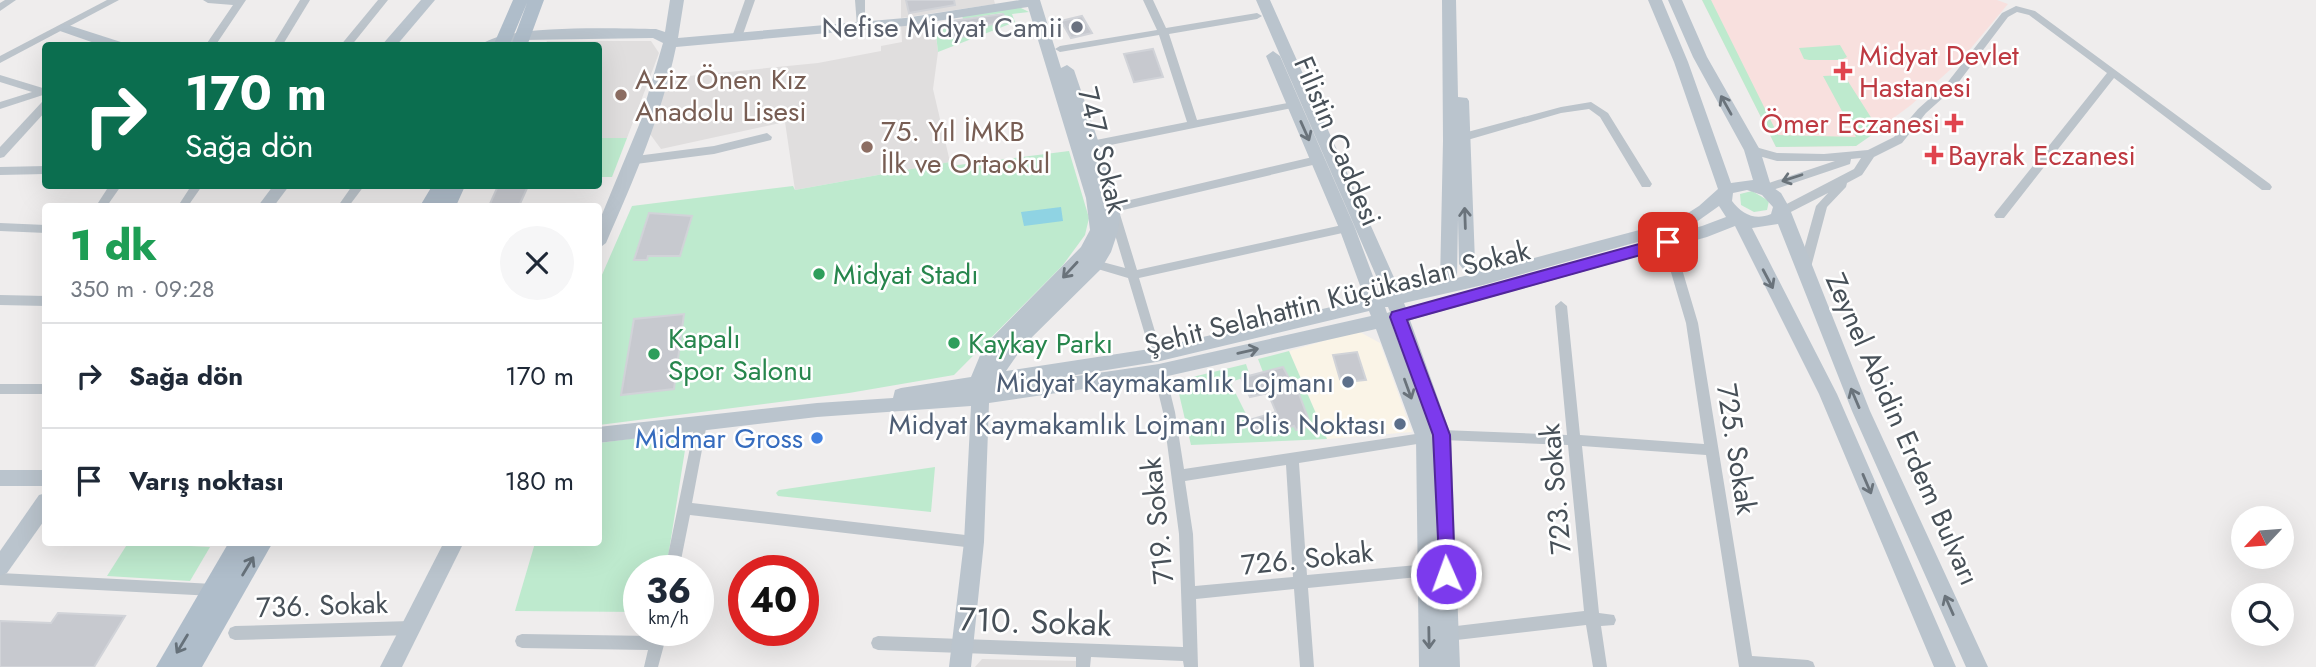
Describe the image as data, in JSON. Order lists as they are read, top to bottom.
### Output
{
  "streets": {
    "street": [
      "Filistin Caddesi",
      "747. Sokak",
      "Şehit Selahattin Küçükaslan Sokak",
      "Zeynel Abidin Erdem Bulvarı",
      "725. Sokak",
      "723. Sokak",
      "719. Sokak",
      "726. Sokak",
      "736. Sokak",
      "710. Sokak"
    ]
  },
  "crossings": [
    ["Filistin Caddesi", "Şehit Selahattin Küçükaslan Sokak"],
    ["747. Sokak", "Şehit Selahattin Küçükaslan Sokak"],
    ["Şehit Selahattin Küçükaslan Sokak", "Zeynel Abidin Erdem Bulvarı"],
    ["Şehit Selahattin Küçükaslan Sokak", "725. Sokak"],
    ["Şehit Selahattin Küçükaslan Sokak", "719. Sokak"],
    ["719. Sokak", "726. Sokak"],
    ["719. Sokak", "710. Sokak"]
  ],
  "places": {
    "other": [
      "Nefise Midyat Camii",
      "Aziz Önen Kız Anadolu Lisesi",
      "75. Yıl İMKB İlk ve Ortaokul",
      "Midyat Stadı",
      "Kaykay Parkı",
      "Kapalı Spor Salonu",
      "Midyat Kaymakamlık Lojmanı",
      "Midyat Kaymakamlık Lojmanı Polis Noktası",
      "Midmar Gross"
    ],
    "health": ["Midyat Devlet Hastanesi", "Ömer Eczanesi", "Bayrak Eczanesi"]
  },
  "north": "bottom left",
  "page": {
    "turn": ["170 m", "Sağa dön"],
    "heading": ["1 dk", "350 m · 09:28"],
    "list": [
      {
        "name": "Sağa dön",
        "value": "170 m"
      },
      {
        "name": "Varış noktası",
        "value": "180 m"
      }
    ],
    "speed": "36 km/h",
    "limit": "40"
  }
}
